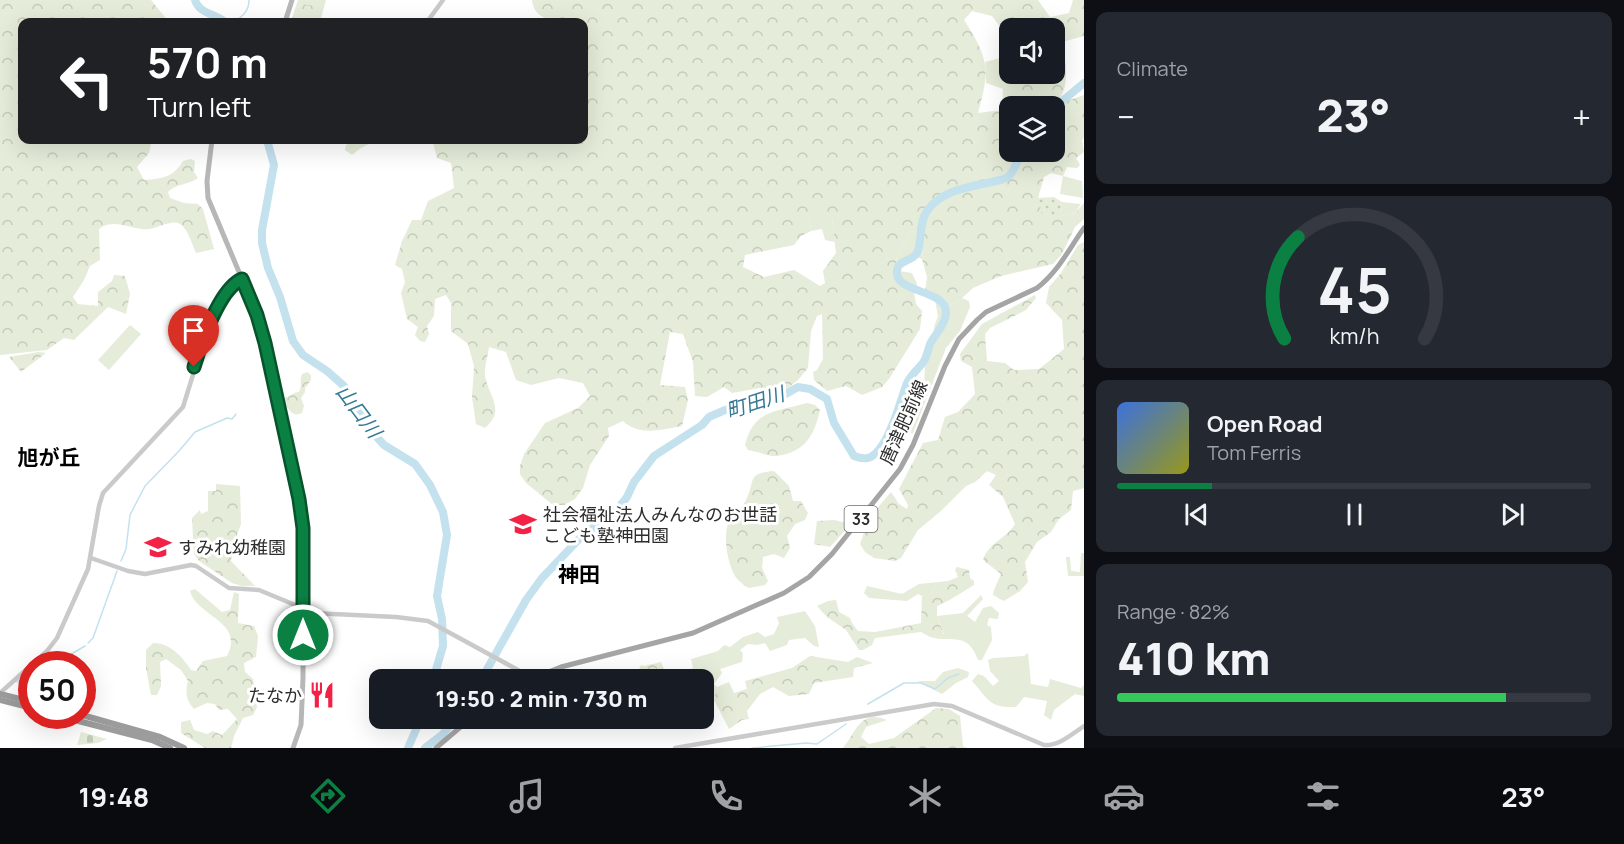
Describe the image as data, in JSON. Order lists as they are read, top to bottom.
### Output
{
  "streets": {
    "main road": ["唐津肥前線", "33"]
  },
  "districts": ["旭が丘", "神田"],
  "water": ["町田川", "山口川"],
  "places": {
    "school or university": ["社会福祉法人みんなのお世話 こども塾神田園", "すみれ幼稚園"],
    "restaurant": ["たなか"]
  },
  "page": {
    "tile": [
      "Climate",
      ["Range · 82%", "410 km"]
    ],
    "turn": ["570 m", "Turn left"],
    "heat": ["−", "23°", "+"],
    "song": ["Open Road", "Tom Ferris"],
    "limit": "50",
    "trip": "19:50 · 2 min · 730 m",
    "tabs": ["19:48", "23°"],
    "gauge": ["45", "km/h"]
  }
}
